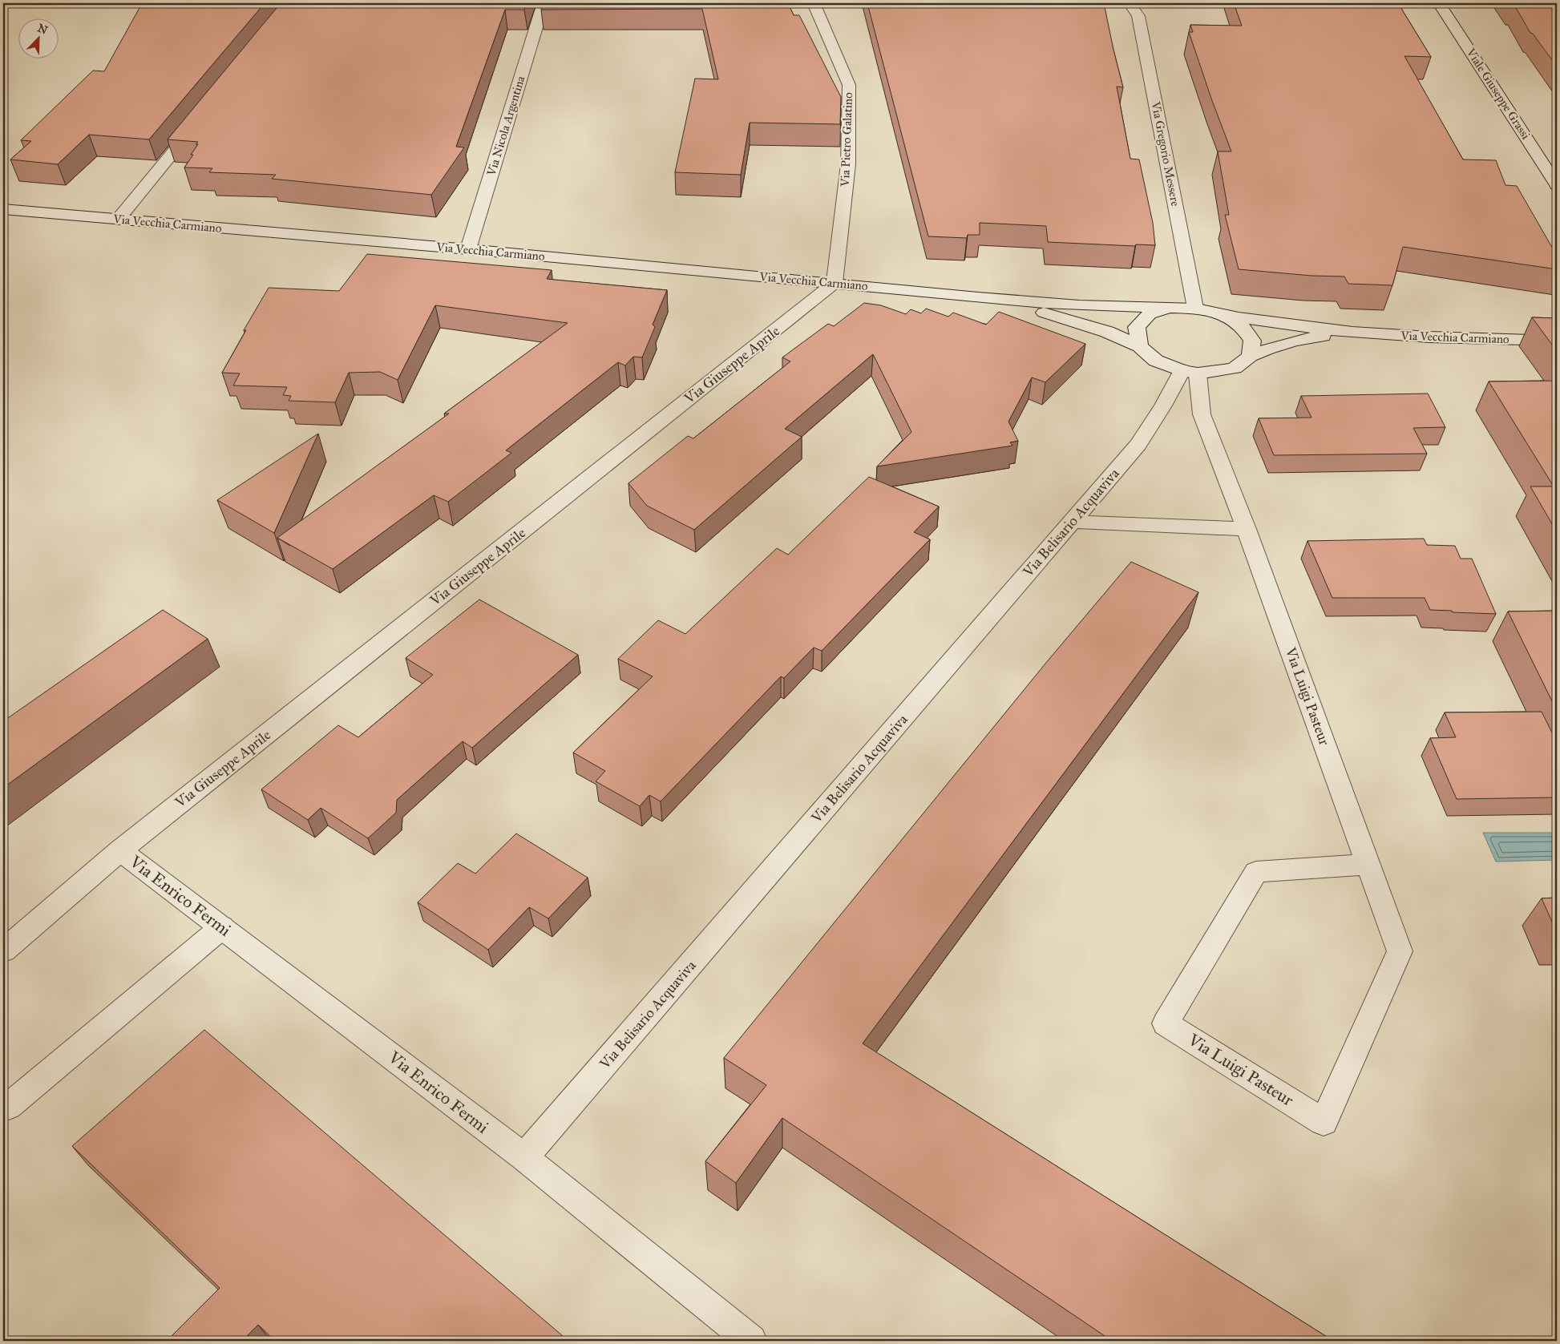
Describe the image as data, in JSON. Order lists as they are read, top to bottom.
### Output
{
  "streets": {
    "street": [
      "Viale Giuseppe Grassi",
      "Via Nicola Argentina",
      "Via Pietro Galatino",
      "Via Gregorio Messere",
      "Via Vecchia Carmiano",
      "Via Giuseppe Aprile",
      "Via Belisario Acquaviva",
      "Via Luigi Pasteur",
      "Via Enrico Fermi"
    ]
  },
  "crossings": [
    ["Via Nicola Argentina", "Via Vecchia Carmiano"],
    ["Via Pietro Galatino", "Via Vecchia Carmiano"],
    ["Via Pietro Galatino", "Via Giuseppe Aprile"],
    ["Via Gregorio Messere", "Via Vecchia Carmiano"],
    ["Via Vecchia Carmiano", "Via Giuseppe Aprile"],
    ["Via Vecchia Carmiano", "Via Belisario Acquaviva"],
    ["Via Vecchia Carmiano", "Via Luigi Pasteur"],
    ["Via Giuseppe Aprile", "Via Enrico Fermi"],
    ["Via Belisario Acquaviva", "Via Luigi Pasteur"],
    ["Via Belisario Acquaviva", "Via Enrico Fermi"]
  ],
  "north": "top right"
}
